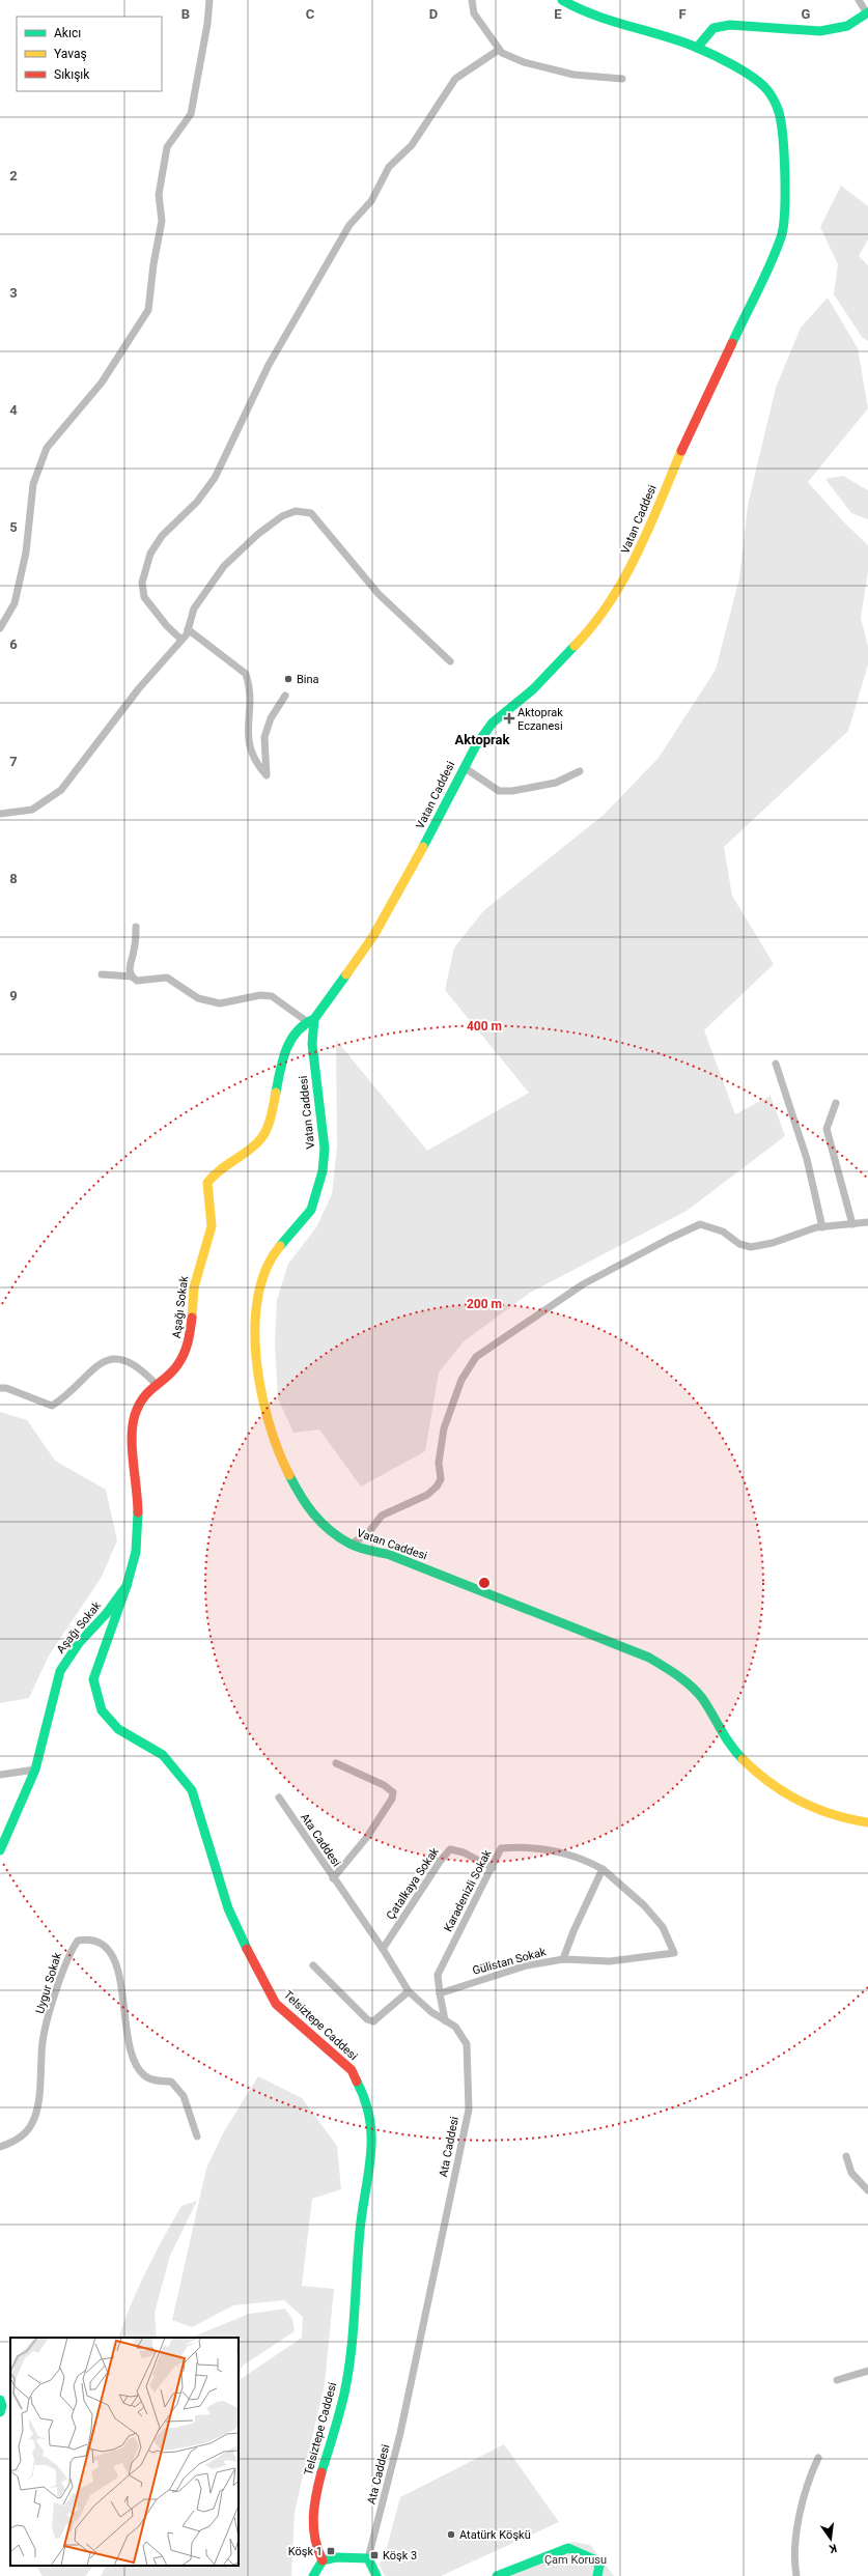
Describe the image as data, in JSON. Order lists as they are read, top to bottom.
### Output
{
  "streets": {
    "street": [
      "Vatan Caddesi",
      "Aşağı Sokak",
      "Ata Caddesi",
      "Çatalkaya Sokak",
      "Karadenizli Sokak",
      "Gülistan Sokak",
      "Uygur Sokak",
      "Telsiztepe Caddesi"
    ]
  },
  "crossings": [
    ["Vatan Caddesi", "Aşağı Sokak"],
    ["Aşağı Sokak", "Telsiztepe Caddesi"],
    ["Ata Caddesi", "Çatalkaya Sokak"],
    ["Çatalkaya Sokak", "Karadenizli Sokak"],
    ["Karadenizli Sokak", "Gülistan Sokak"]
  ],
  "districts": ["Aktoprak"],
  "parks": ["Çam Korusu"],
  "places": {
    "other": ["Bina", "Atatürk Köşkü"],
    "health": ["Aktoprak Eczanesi"],
    "transit": ["Köşk 1", "Köşk 3"]
  },
  "legend": ["Akıcı", "Yavaş", "Sıkışık"],
  "north": "bottom",
  "grid": {
    "columns": [
      "B",
      "C",
      "D",
      "E",
      "F",
      "G"
    ],
    "rows": [
      "2",
      "3",
      "4",
      "5",
      "6",
      "7",
      "8",
      "9"
    ]
  },
  "rings": ["400 m", "200 m"]
}
